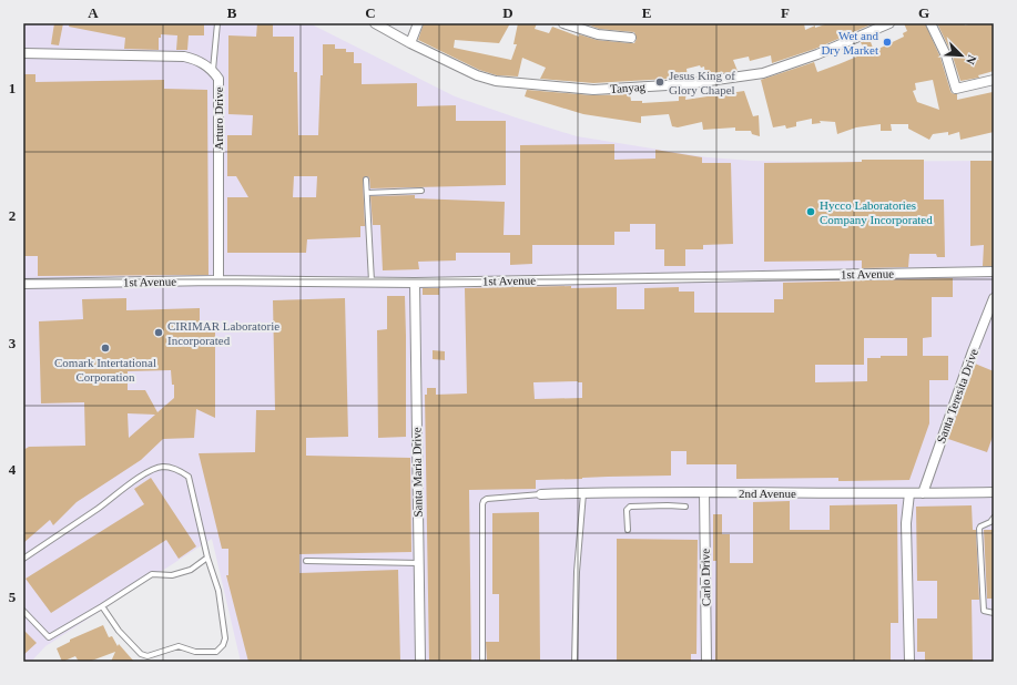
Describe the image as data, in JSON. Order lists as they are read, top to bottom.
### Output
{
  "streets": {
    "street": [
      "Tanyag",
      "Arturo Drive",
      "1st Avenue",
      "Santa Teresita Drive",
      "Santa Maria Drive",
      "2nd Avenue",
      "Carlo Drive"
    ]
  },
  "crossings": [
    ["Arturo Drive", "1st Avenue"],
    ["1st Avenue", "Santa Maria Drive"],
    ["Santa Teresita Drive", "2nd Avenue"],
    ["2nd Avenue", "Carlo Drive"]
  ],
  "places": [
    "Wet and Dry Market",
    "Jesus King of Glory Chapel",
    "Hycco Laboratories Company Incorporated",
    "CIRIMAR Laboratorie Incorporated",
    "Comark Intertational Corporation"
  ],
  "north": "bottom right",
  "grid": {
    "columns": [
      "A",
      "B",
      "C",
      "D",
      "E",
      "F",
      "G"
    ],
    "rows": [
      "1",
      "2",
      "3",
      "4",
      "5"
    ]
  }
}
